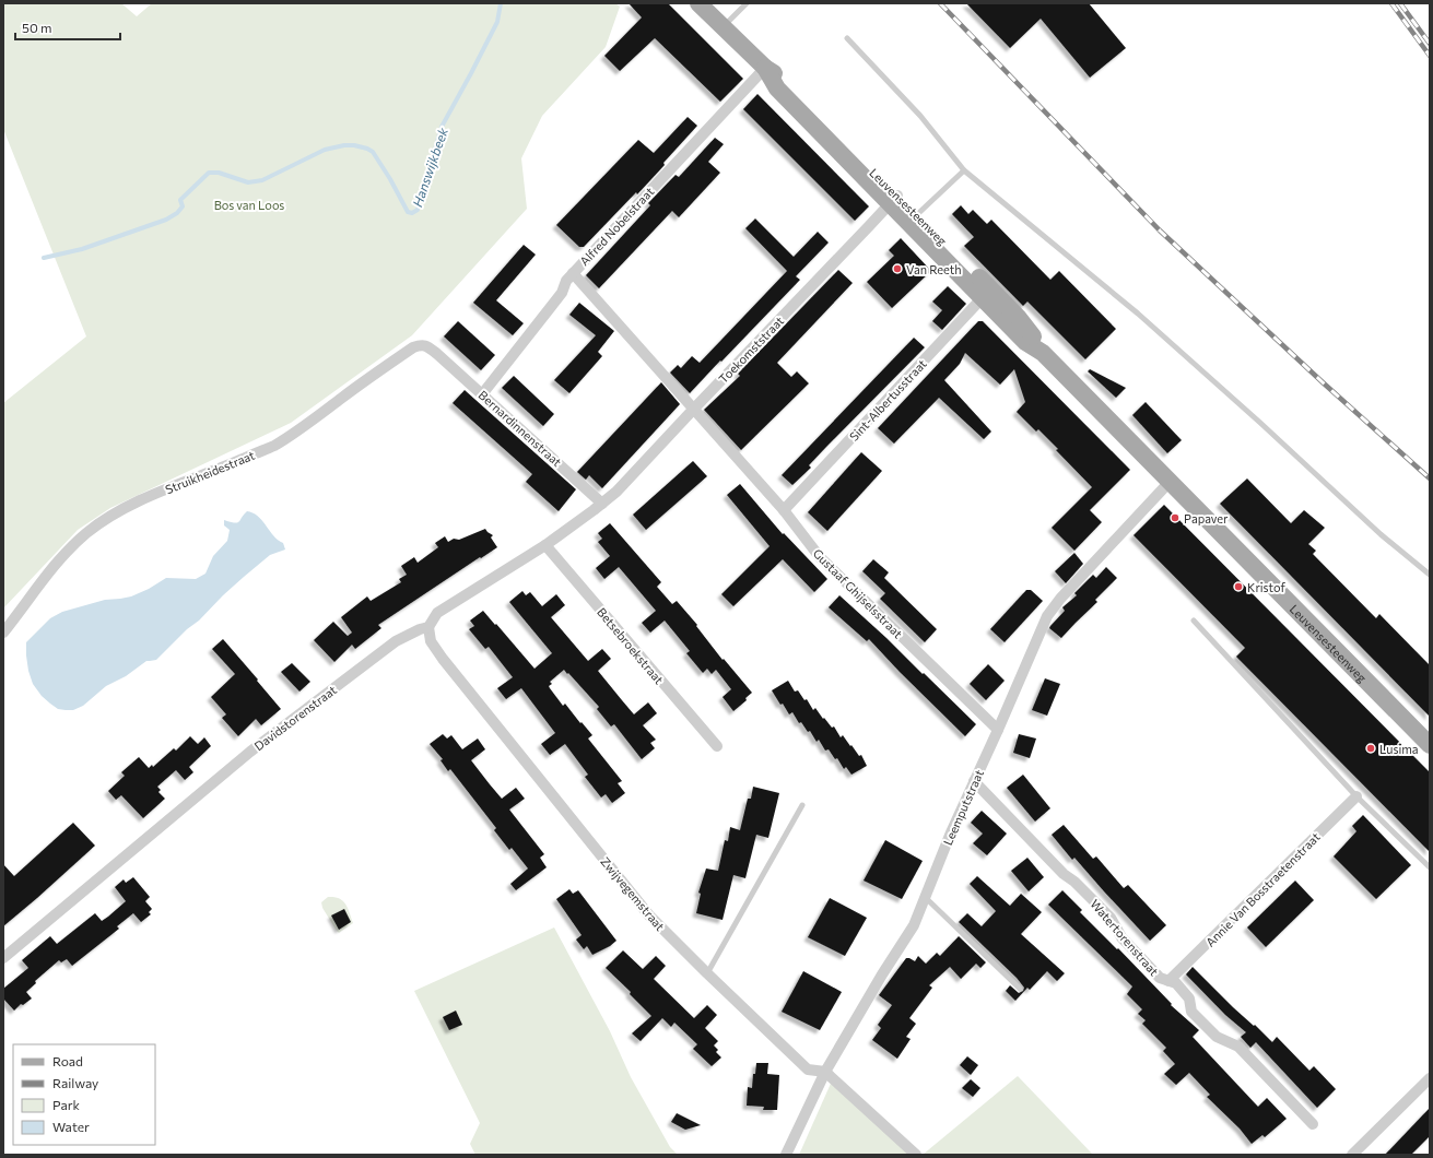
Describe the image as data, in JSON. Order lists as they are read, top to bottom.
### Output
{
  "streets": {
    "main road": ["Leuvensesteenweg"],
    "street": [
      "Alfred Nobelstraat",
      "Toekomststraat",
      "Sint-Albertusstraat",
      "Bernardinnenstraat",
      "Struikheidestraat",
      "Gustaaf Ghijselsstraat",
      "Betsebroekstraat",
      "Davidstorenstraat",
      "Leemputstraat",
      "Annie Van Bosstraetenstraat",
      "Zwijvegemstraat",
      "Watertorenstraat"
    ]
  },
  "crossings": [
    ["Leuvensesteenweg", "Alfred Nobelstraat"],
    ["Leuvensesteenweg", "Toekomststraat"],
    ["Leuvensesteenweg", "Sint-Albertusstraat"],
    ["Leuvensesteenweg", "Leemputstraat"],
    ["Alfred Nobelstraat", "Bernardinnenstraat"],
    ["Alfred Nobelstraat", "Gustaaf Ghijselsstraat"],
    ["Toekomststraat", "Bernardinnenstraat"],
    ["Toekomststraat", "Gustaaf Ghijselsstraat"],
    ["Sint-Albertusstraat", "Gustaaf Ghijselsstraat"],
    ["Bernardinnenstraat", "Struikheidestraat"],
    ["Gustaaf Ghijselsstraat", "Leemputstraat"],
    ["Davidstorenstraat", "Zwijvegemstraat"],
    ["Leemputstraat", "Zwijvegemstraat"],
    ["Leemputstraat", "Watertorenstraat"],
    ["Annie Van Bosstraetenstraat", "Watertorenstraat"]
  ],
  "water": ["Hanswijkbeek"],
  "parks": ["Bos van Loos"],
  "places": [
    "Van Reeth",
    "Papaver",
    "Kristof",
    "Lusima"
  ],
  "legend": [
    "Road",
    "Railway",
    "Park",
    "Water"
  ],
  "scale_bar": "50 m"
}
